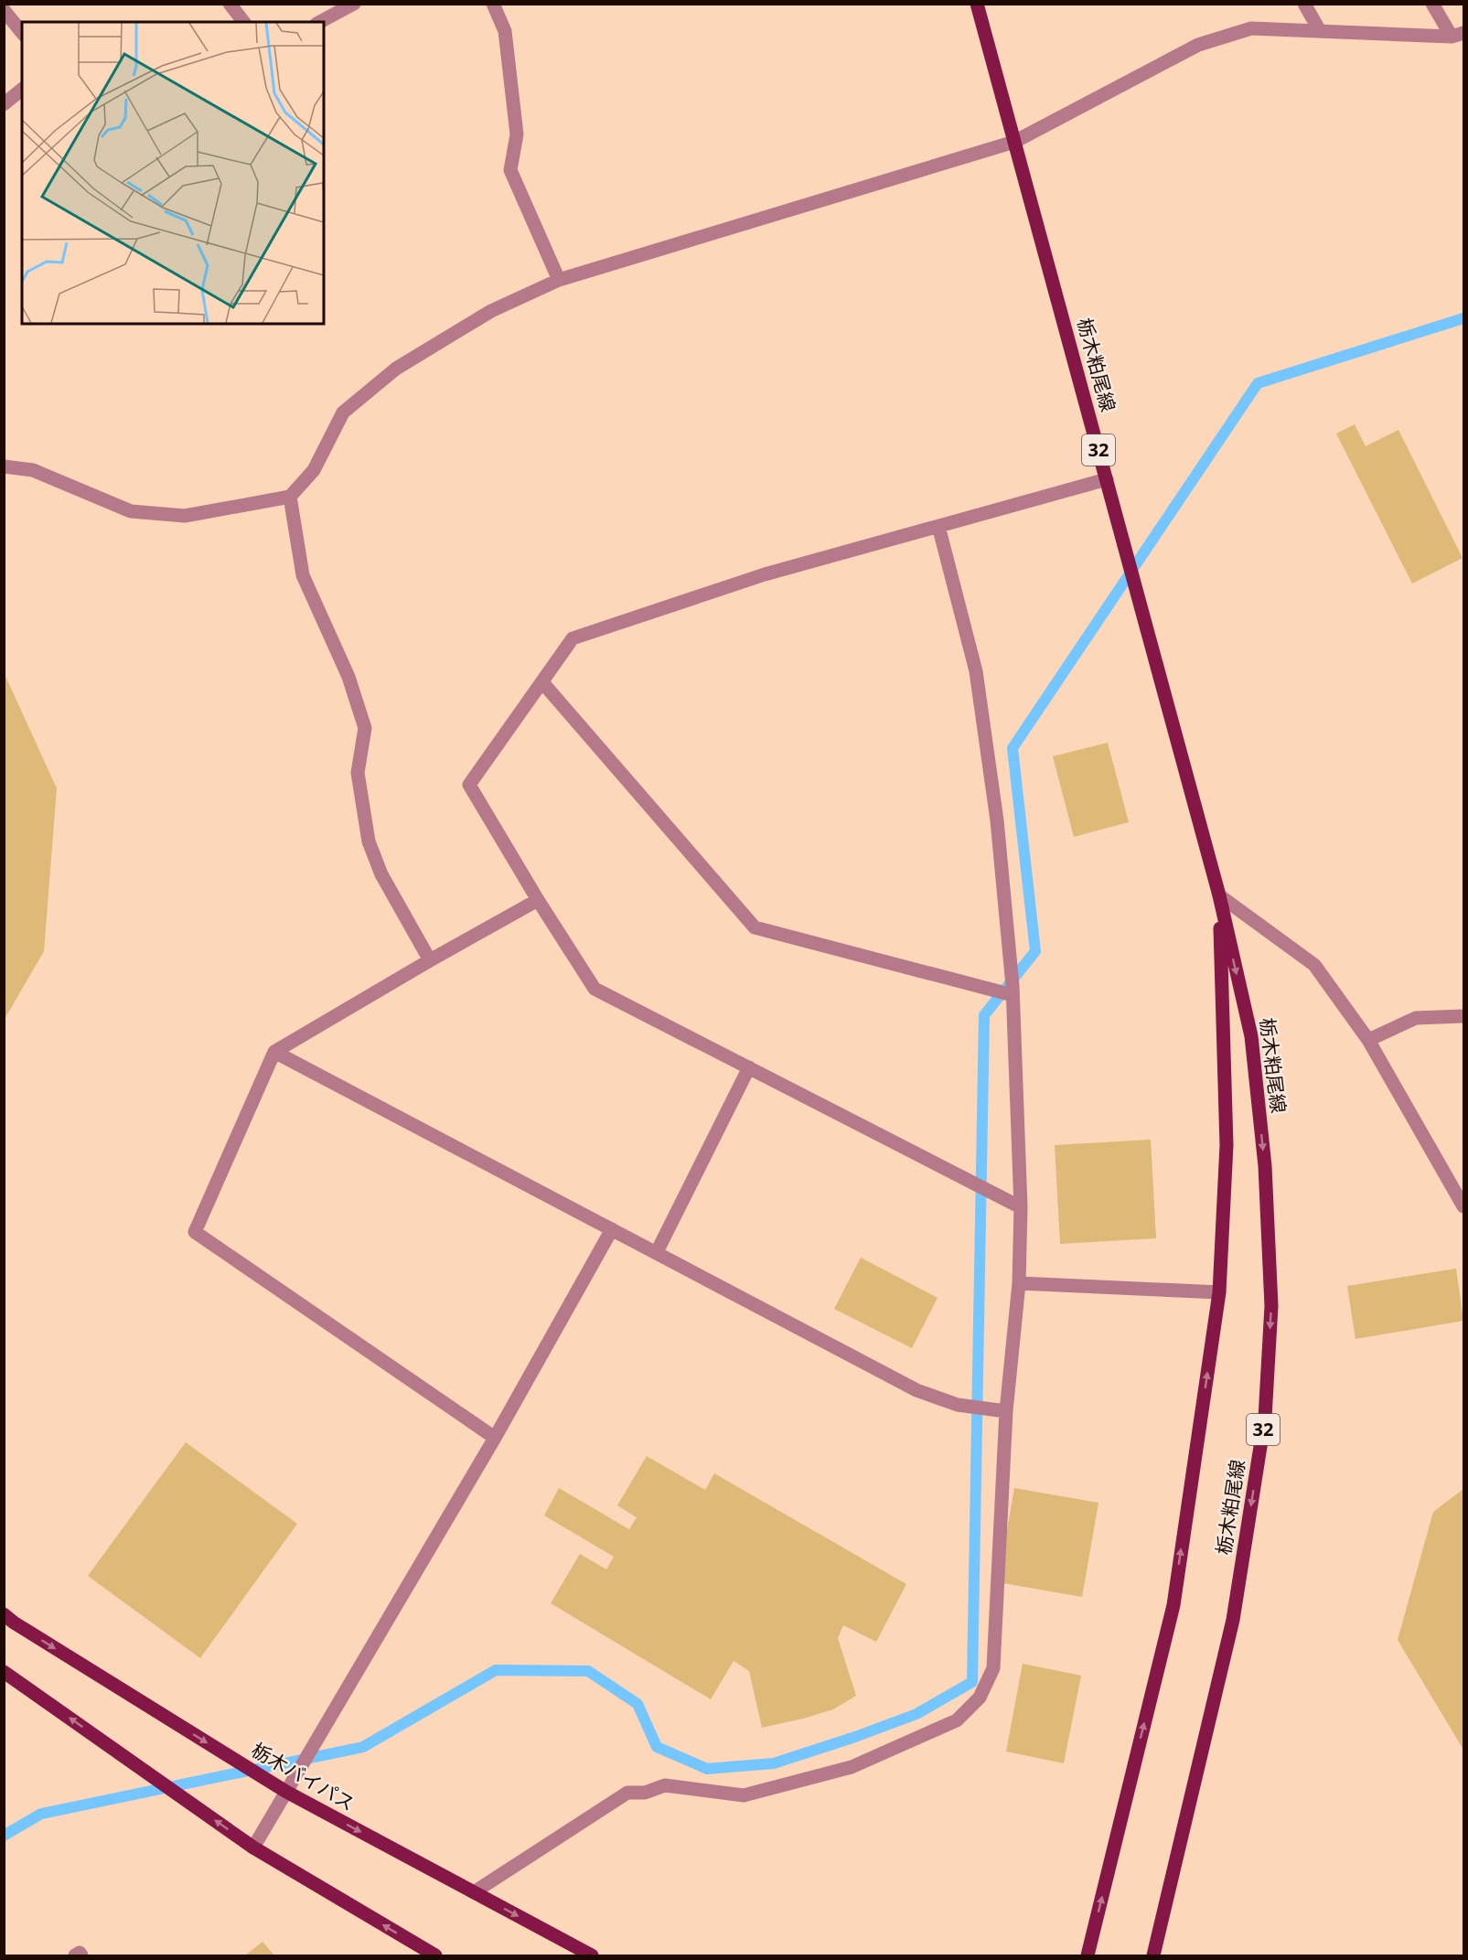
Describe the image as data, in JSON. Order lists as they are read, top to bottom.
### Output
{
  "streets": {
    "main road": ["栃木粕尾線", "32", "栃木バイパス"]
  }
}
